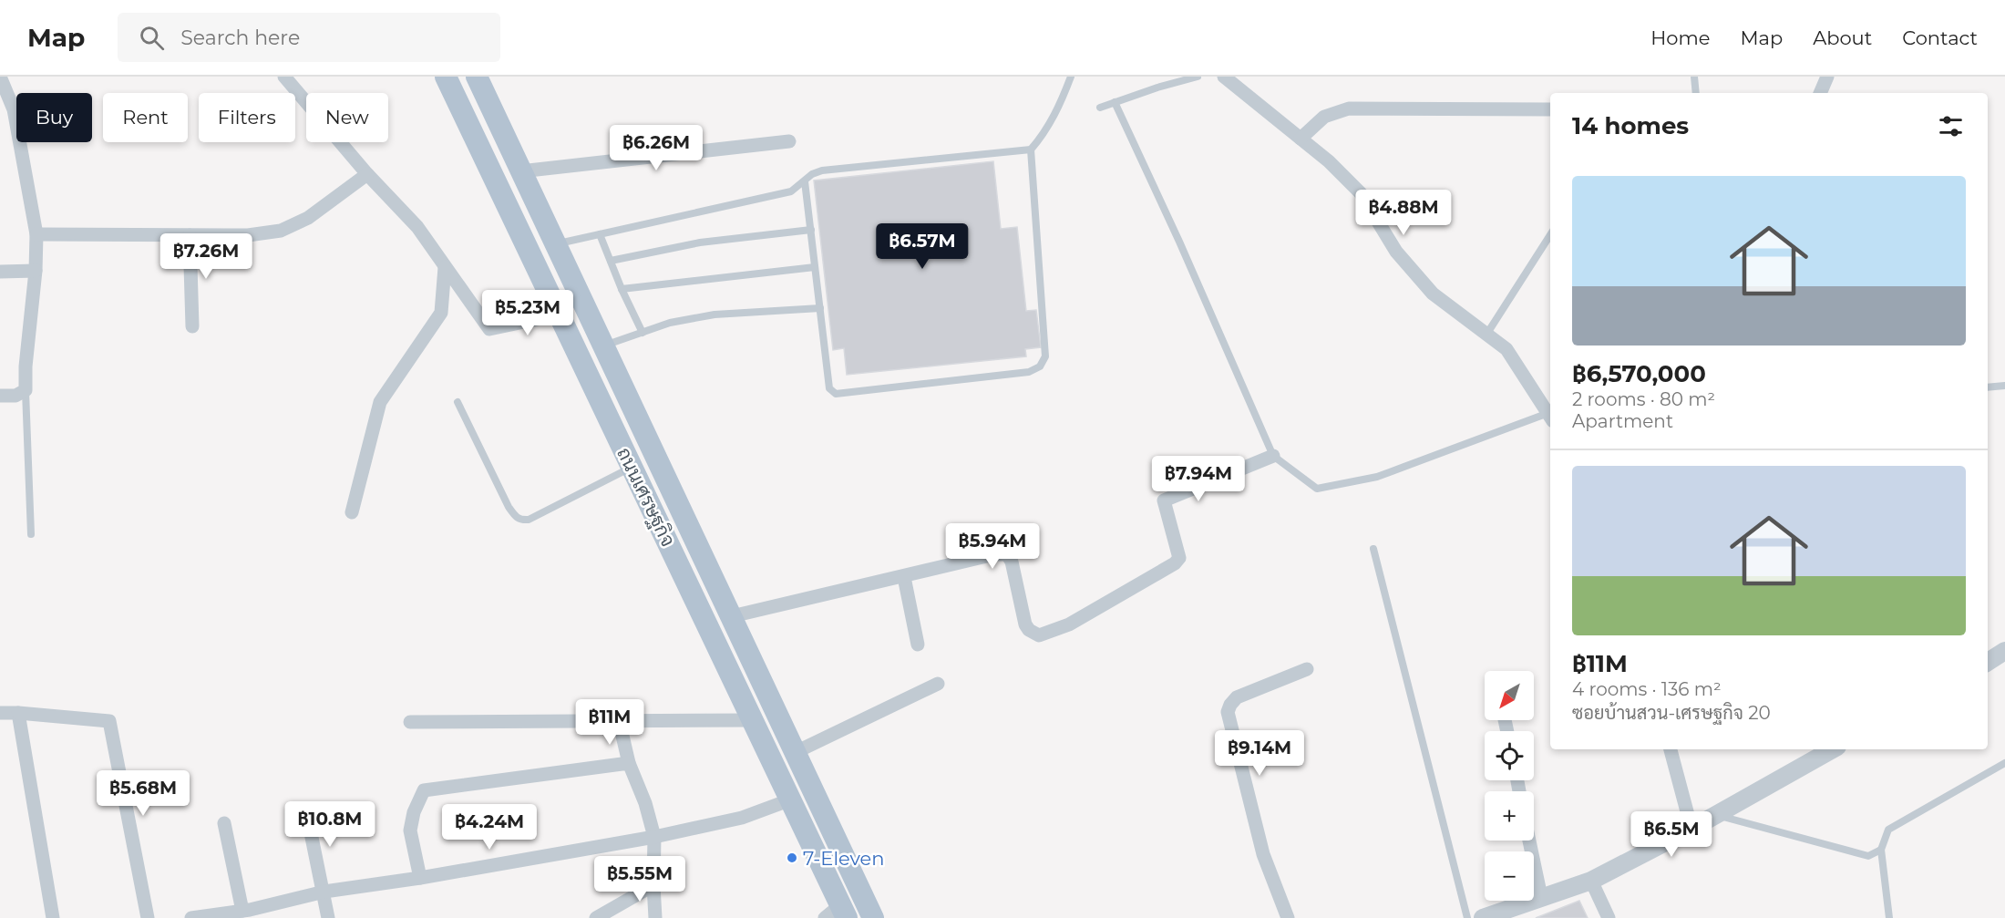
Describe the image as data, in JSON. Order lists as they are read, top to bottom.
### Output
{
  "streets": {
    "main road": ["ถนนเศรษฐกิจ"]
  },
  "places": ["7-Eleven"],
  "north": "bottom left",
  "page": {
    "header": "Map",
    "search": "Search here",
    "nav": [
      "Home",
      "Map",
      "About",
      "Contact"
    ],
    "chip": [
      "Buy",
      "Rent",
      "Filters",
      "New"
    ],
    "heading": "14 homes",
    "price": [
      "฿6.26M",
      "฿4.88M",
      "฿6.57M",
      "฿7.26M",
      "฿5.23M",
      "฿7.94M",
      "฿5.94M",
      "฿11M",
      "฿9.14M",
      "฿5.68M",
      "฿10.8M",
      "฿4.24M",
      "฿6.5M",
      "฿5.55M"
    ],
    "list": [
      {
        "name": "฿6,570,000",
        "note": "2 rooms · 80 m² · Apartment"
      },
      {
        "name": "฿11M",
        "note": "4 rooms · 136 m² · ซอยบ้านสวน-เศรษฐกิจ 20"
      }
    ],
    "map_buttons": ["+", "−"]
  }
}
